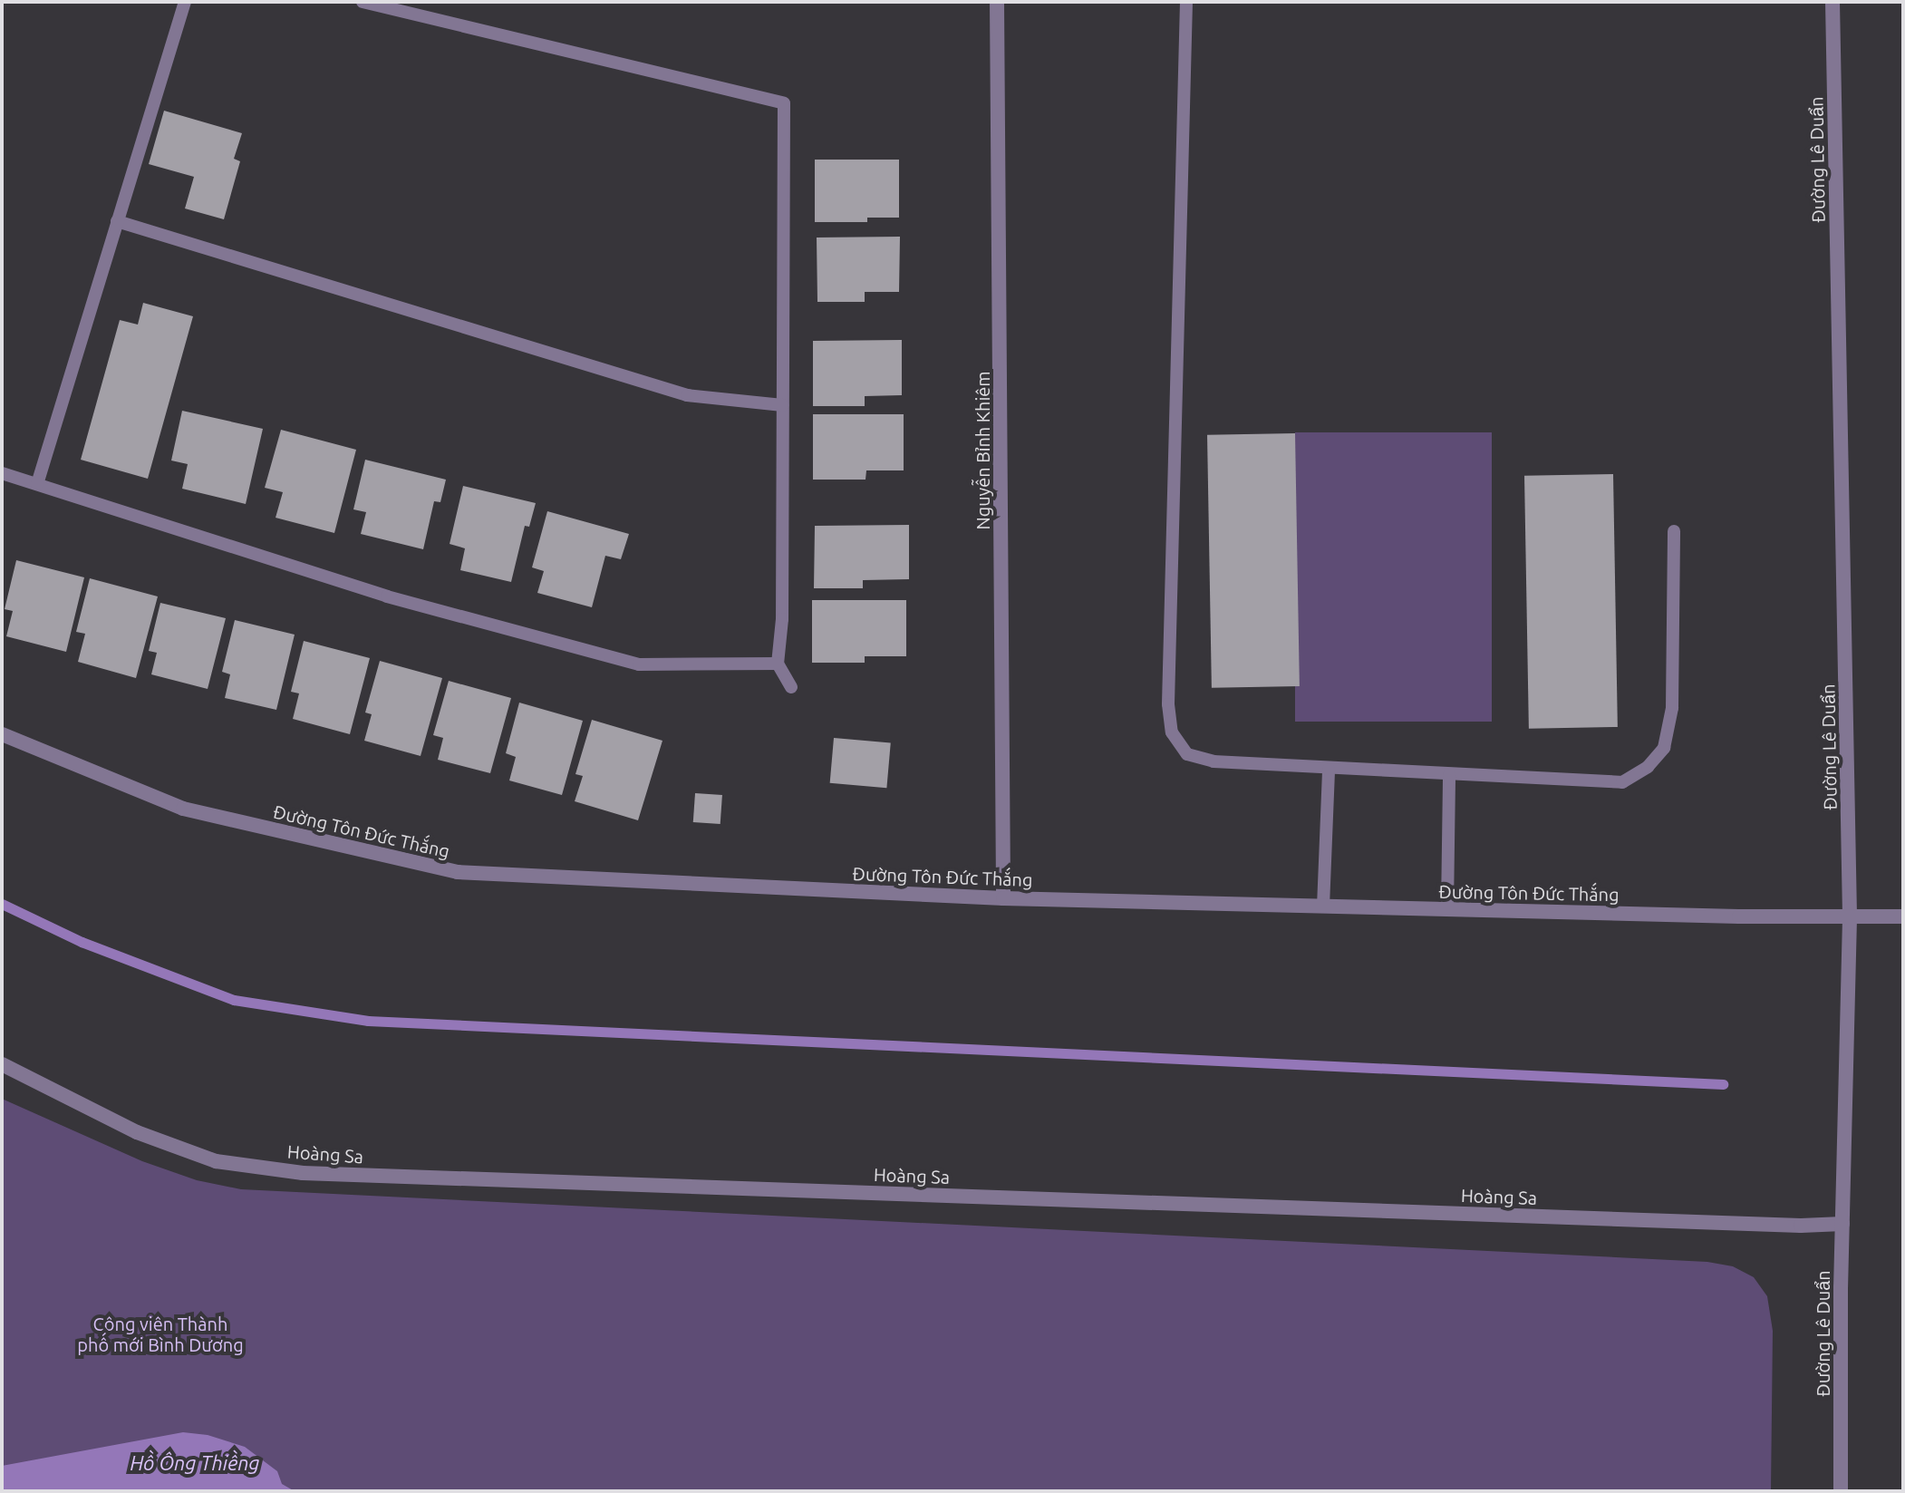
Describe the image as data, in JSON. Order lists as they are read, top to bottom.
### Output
{
  "streets": {
    "street": [
      "Đường Lê Duẩn",
      "Nguyễn Bỉnh Khiêm",
      "Đường Tôn Đức Thắng",
      "Hoàng Sa"
    ]
  },
  "crossings": [
    ["Đường Lê Duẩn", "Đường Tôn Đức Thắng"],
    ["Đường Lê Duẩn", "Hoàng Sa"],
    ["Nguyễn Bỉnh Khiêm", "Đường Tôn Đức Thắng"]
  ],
  "water": ["Hồ Ông Thiềng"],
  "parks": ["Công viên Thành phố mới Bình Dương"]
}
